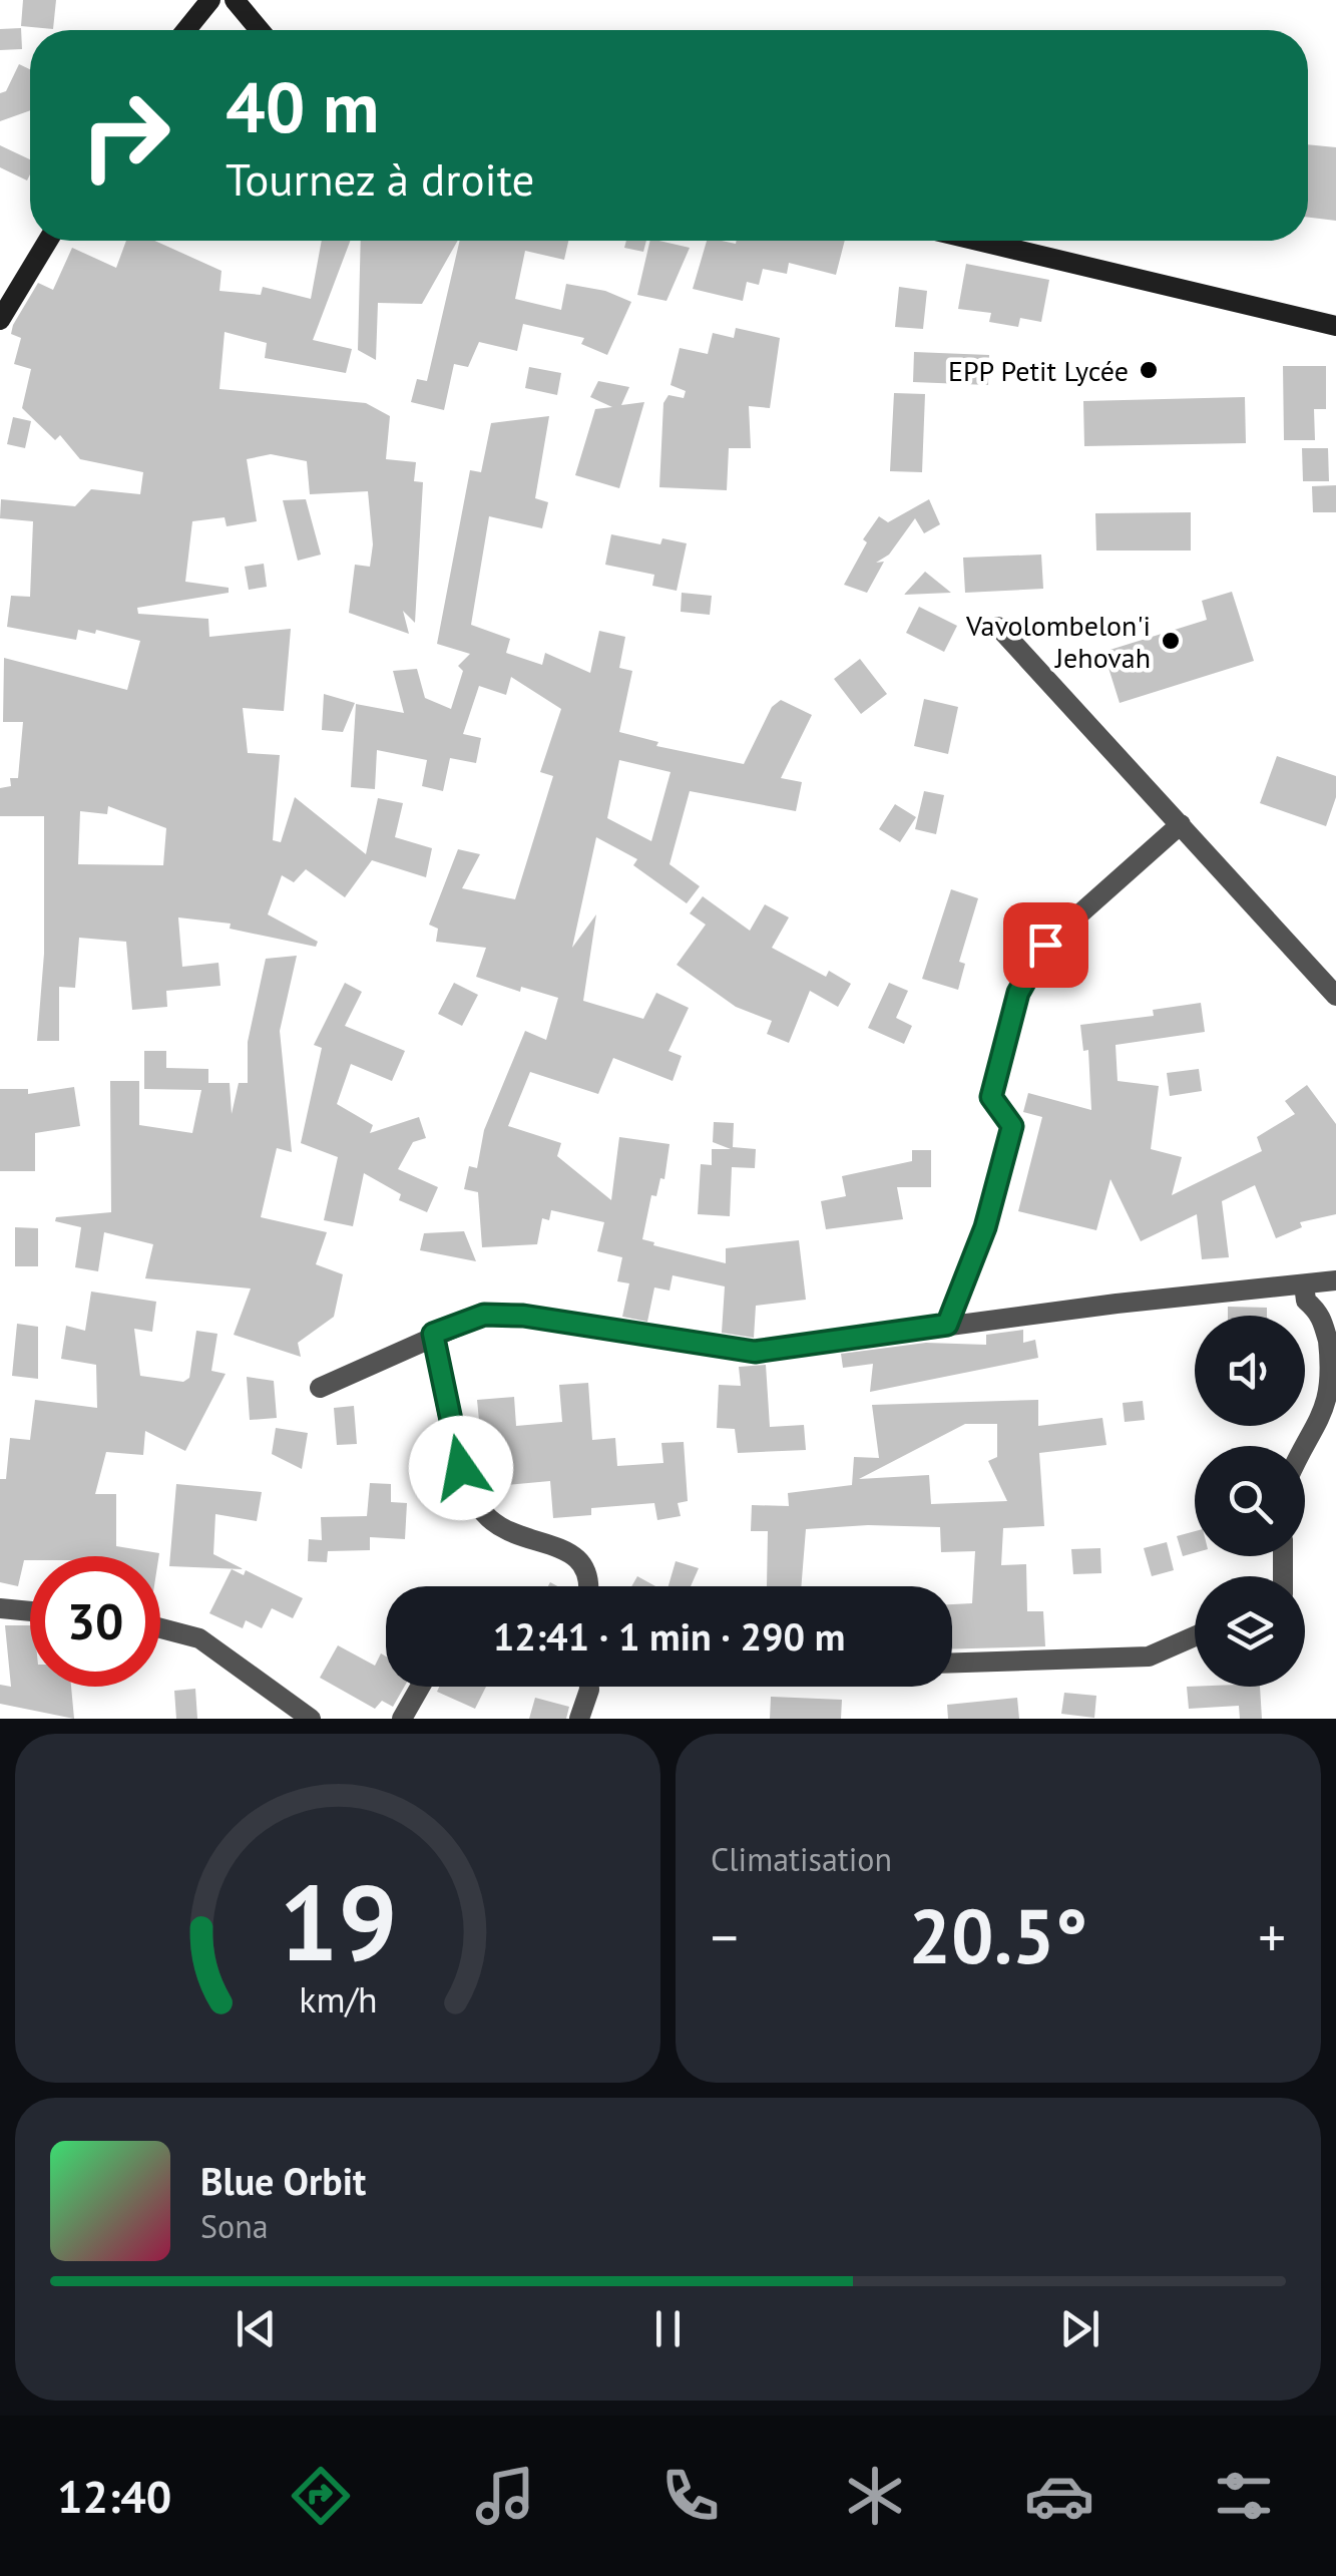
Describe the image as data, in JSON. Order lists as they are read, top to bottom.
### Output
{
  "places": ["EPP Petit Lycée", "Vavolombelon'i Jehovah"],
  "page": {
    "turn": ["40 m", "Tournez à droite"],
    "limit": "30",
    "trip": "12:41 · 1 min · 290 m",
    "tile": "Climatisation",
    "heat": ["−", "20.5°", "+"],
    "song": ["Blue Orbit", "Sona"],
    "tabs": "12:40",
    "gauge": ["19", "km/h"]
  }
}
